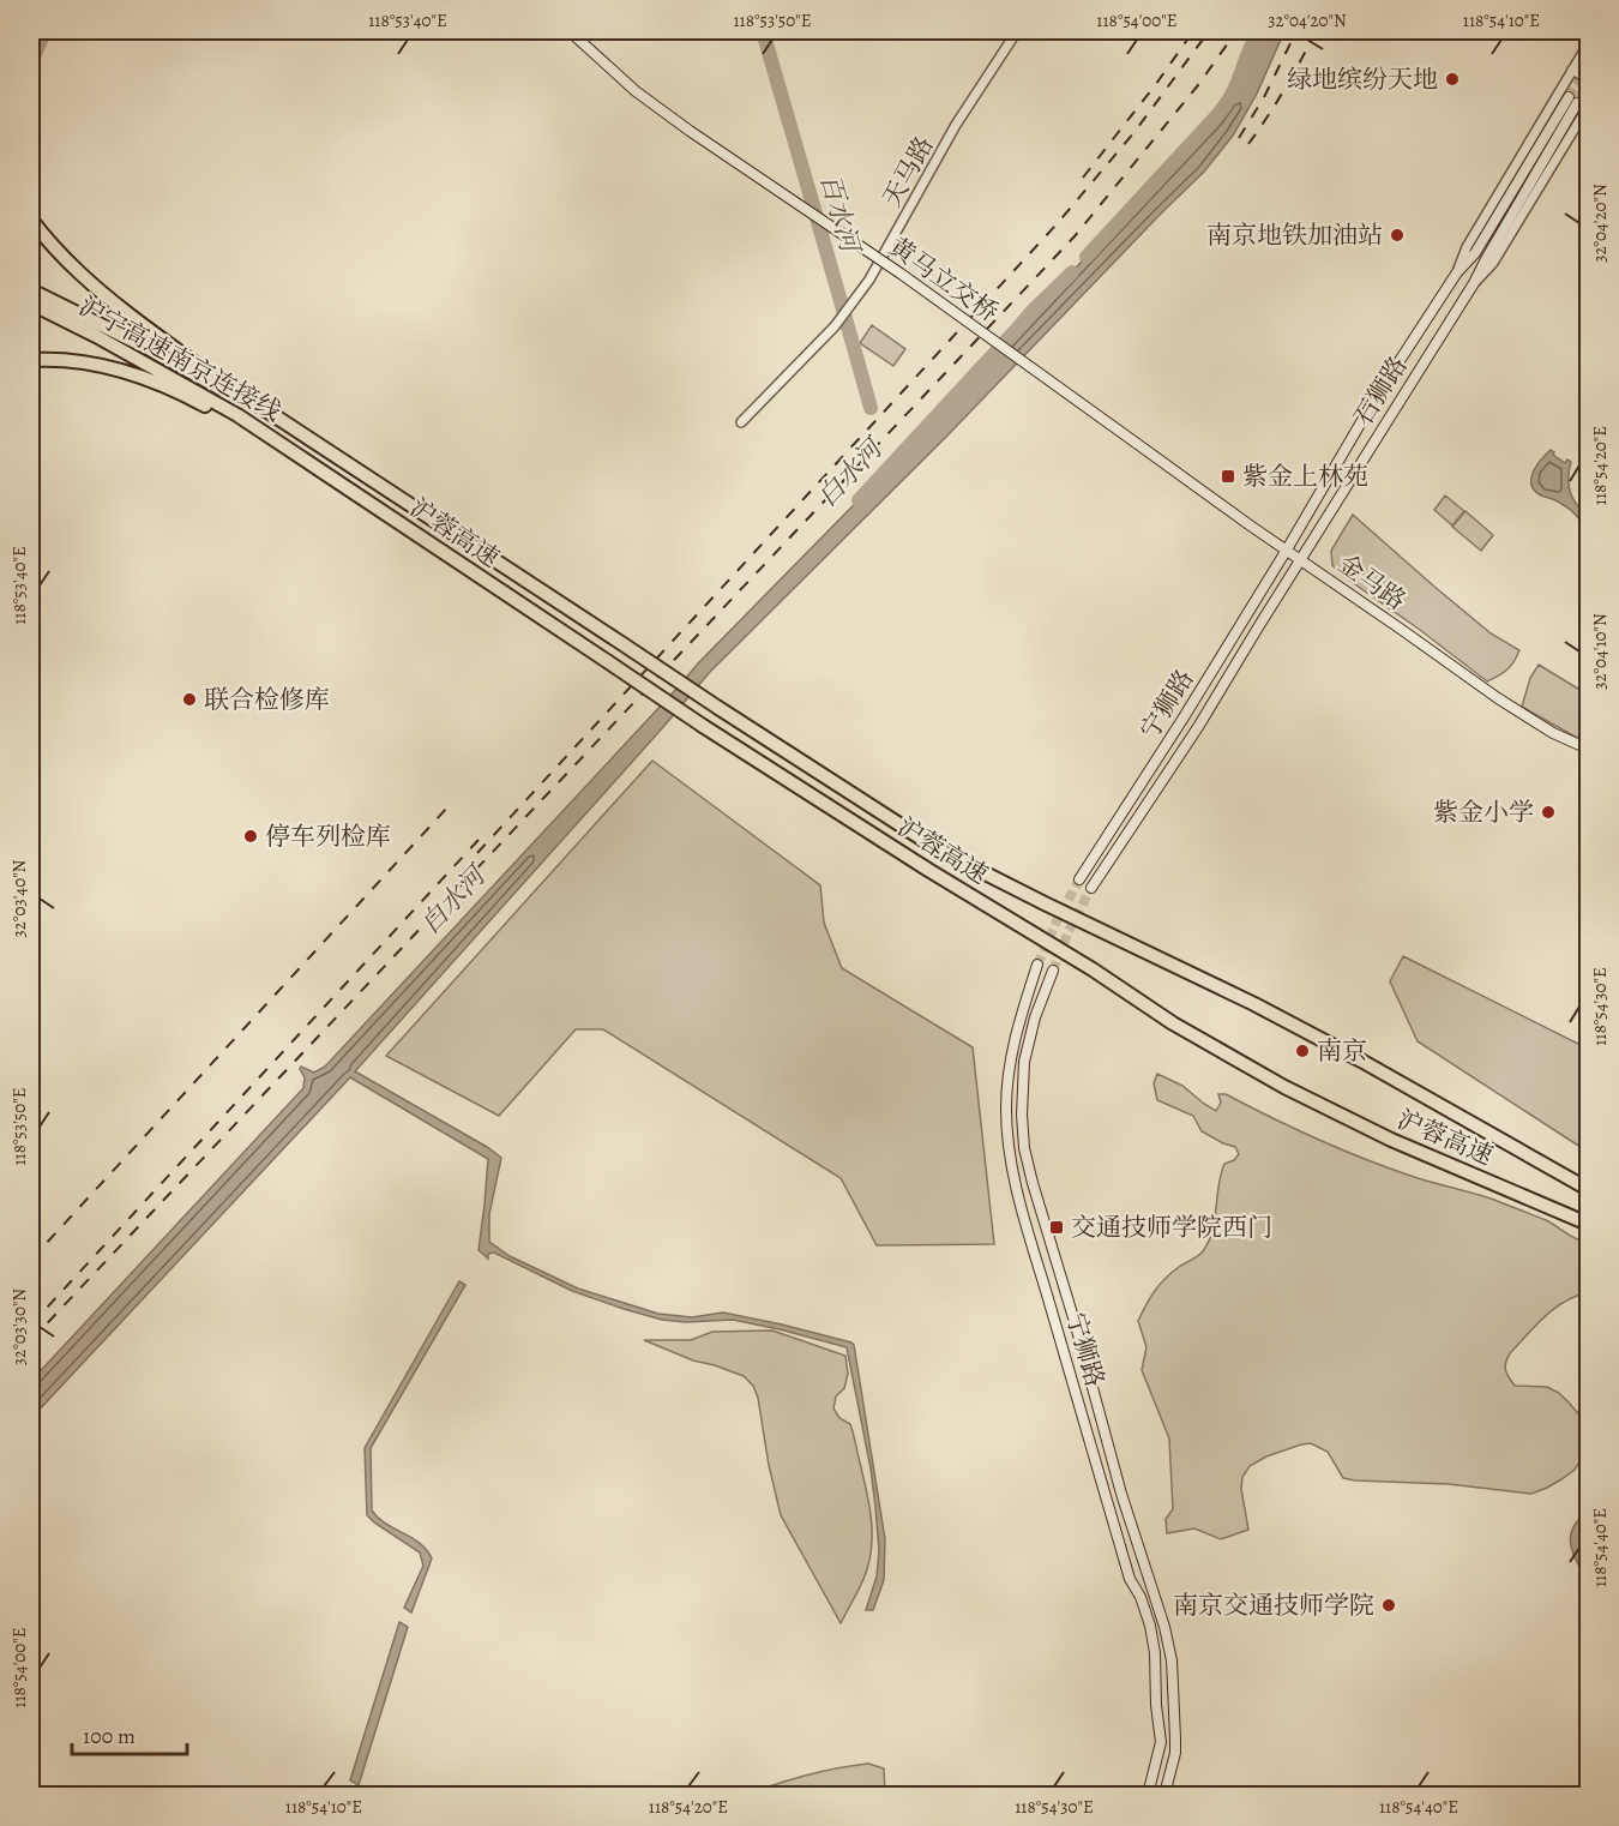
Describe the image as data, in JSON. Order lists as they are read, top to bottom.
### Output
{
  "streets": {
    "highway": ["沪宁高速南京连接线", "沪蓉高速"],
    "main road": [
      "黄马立交桥",
      "石狮路",
      "金马路",
      "宁狮路"
    ],
    "street": ["天马路"]
  },
  "crossings": [
    ["黄马立交桥", "金马路"],
    ["沪宁高速南京连接线", "沪蓉高速"],
    ["石狮路", "金马路"],
    ["石狮路", "宁狮路"],
    ["金马路", "宁狮路"]
  ],
  "water": ["百水河", "白水河"],
  "places": {
    "other": [
      "绿地缤纷天地",
      "南京地铁加油站",
      "联合检修库",
      "紫金小学",
      "停车列检库",
      "南京",
      "南京交通技师学院"
    ],
    "transit": ["紫金上林苑", "交通技师学院西门"]
  },
  "scale_bar": "100 m",
  "coordinates": [
    "118°53'40\"E",
    "118°53'50\"E",
    "118°54'00\"E",
    "32°04'20\"N",
    "118°54'10\"E",
    "118°54'20\"E",
    "32°04'10\"N",
    "32°03'40\"N",
    "118°54'30\"E",
    "32°03'30\"N",
    "118°54'40\"E"
  ]
}
